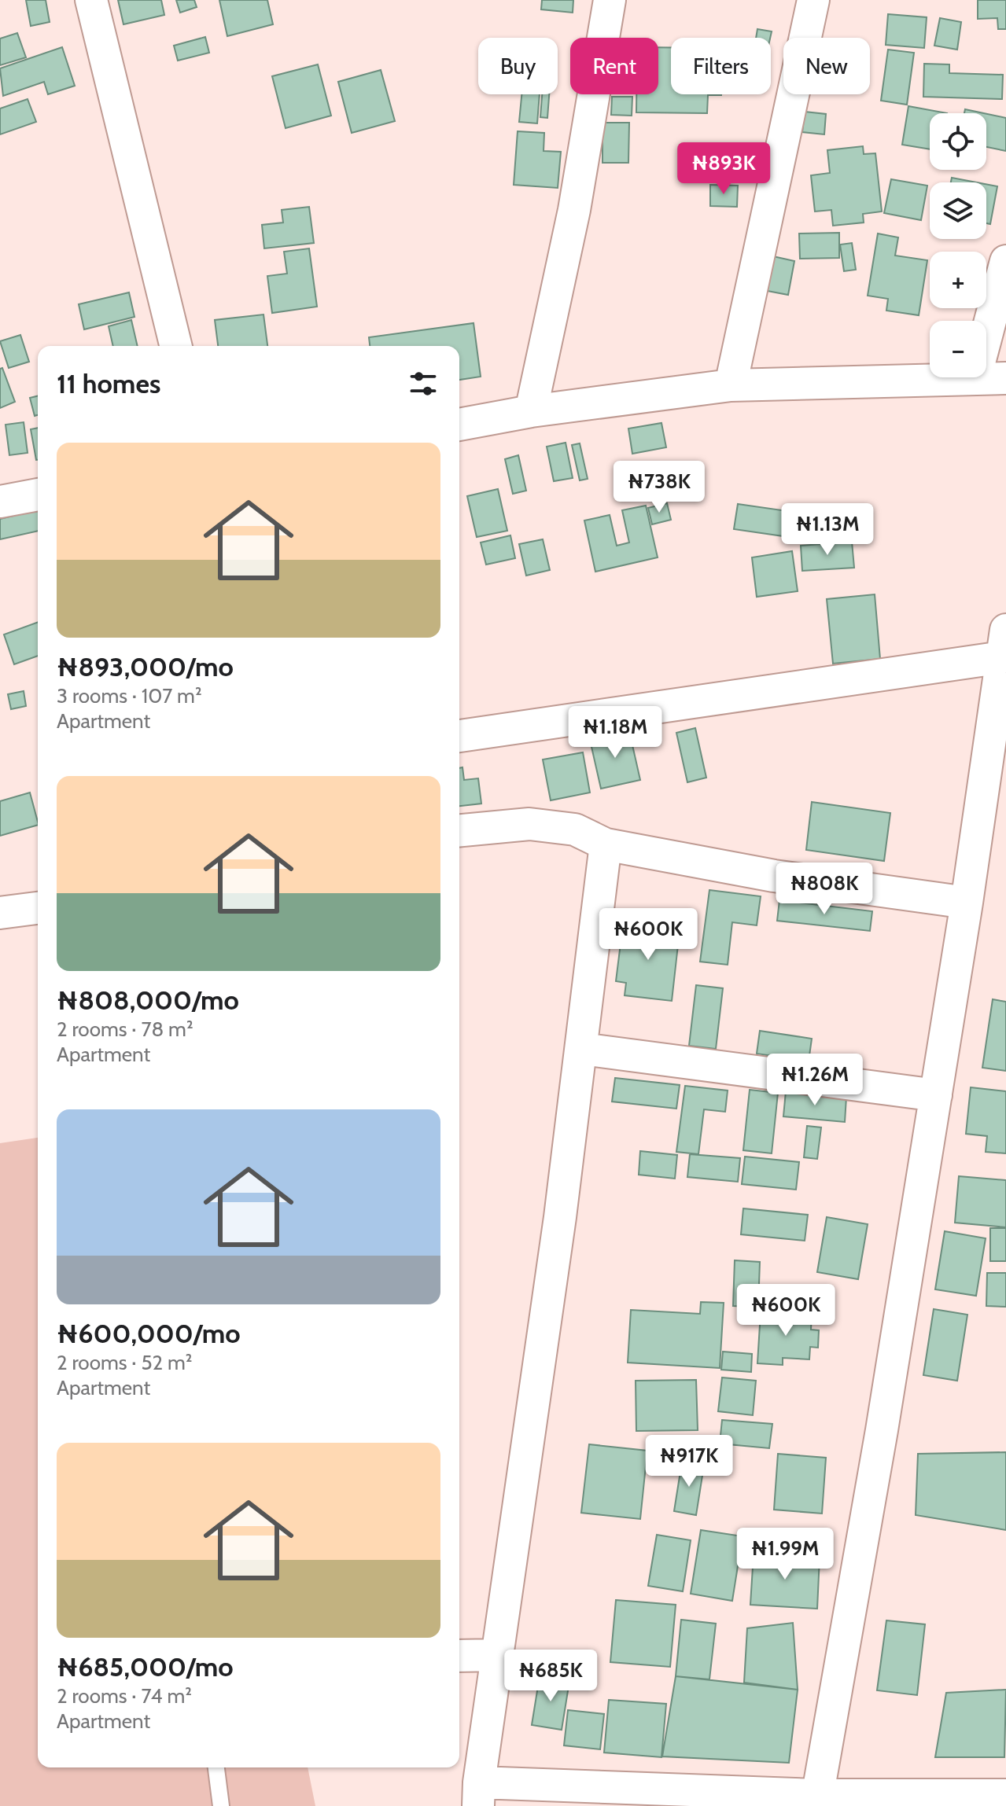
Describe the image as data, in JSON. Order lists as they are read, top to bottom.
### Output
{
  "page": {
    "chip": [
      "Buy",
      "Rent",
      "Filters",
      "New"
    ],
    "map_buttons": ["+", "−"],
    "price": [
      "₦893K",
      "₦738K",
      "₦1.13M",
      "₦1.18M",
      "₦808K",
      "₦600K",
      "₦1.26M",
      "₦600K",
      "₦917K",
      "₦1.99M",
      "₦685K"
    ],
    "heading": "11 homes",
    "list": [
      {
        "name": "₦893,000/mo",
        "note": "3 rooms · 107 m² · Apartment"
      },
      {
        "name": "₦808,000/mo",
        "note": "2 rooms · 78 m² · Apartment"
      },
      {
        "name": "₦600,000/mo",
        "note": "2 rooms · 52 m² · Apartment"
      },
      {
        "name": "₦685,000/mo",
        "note": "2 rooms · 74 m² · Apartment"
      }
    ]
  }
}
